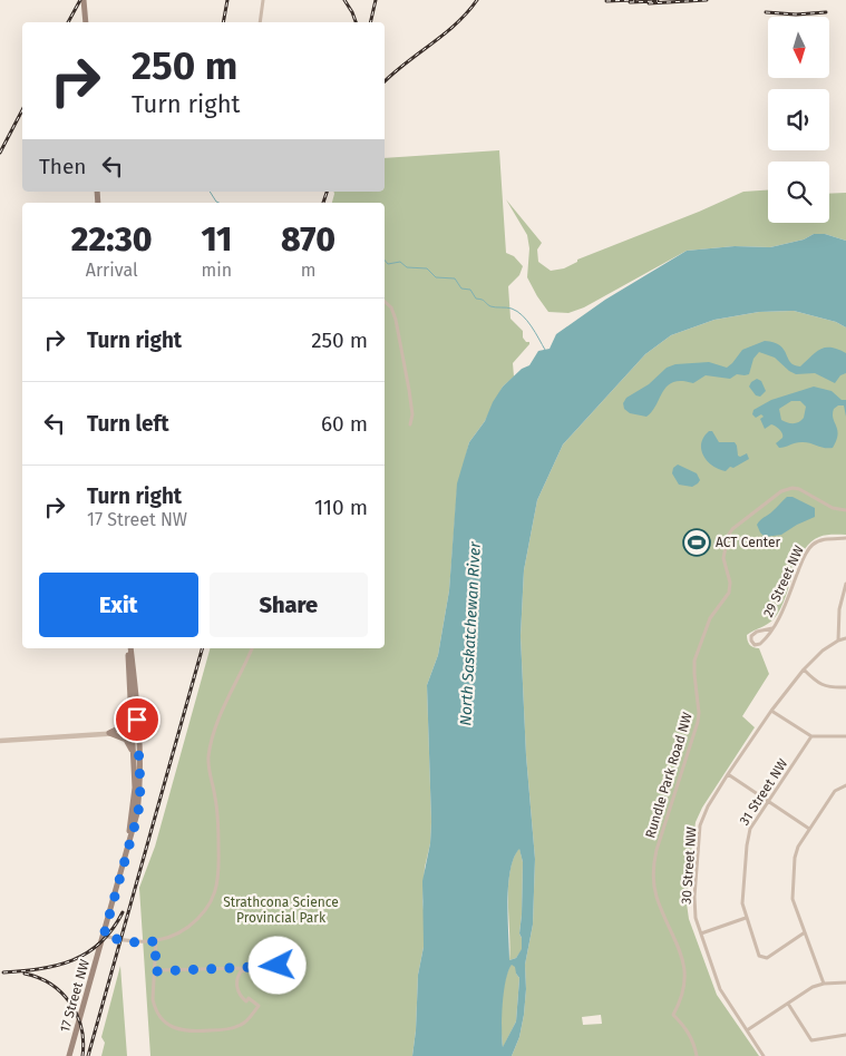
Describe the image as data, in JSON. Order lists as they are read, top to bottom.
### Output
{
  "streets": {
    "main road": ["17 Street NW"],
    "street": [
      "29 Street NW",
      "Rundle Park Road NW",
      "31 Street NW",
      "30 Street NW"
    ]
  },
  "water": ["North Saskatchewan River"],
  "parks": ["Strathcona Science Provincial Park"],
  "places": {
    "sports": ["ACT Center"]
  },
  "north": "bottom",
  "page": {
    "turn": ["250 m", "Turn right"],
    "then": "Then",
    "eta": [
      "22:30",
      "Arrival",
      "11",
      "min",
      "870",
      "m"
    ],
    "list": [
      {
        "name": "Turn right",
        "value": "250 m"
      },
      {
        "name": "Turn left",
        "value": "60 m"
      },
      {
        "name": "Turn right",
        "note": "17 Street NW",
        "value": "110 m"
      }
    ],
    "buttons": ["Exit", "Share"]
  }
}
